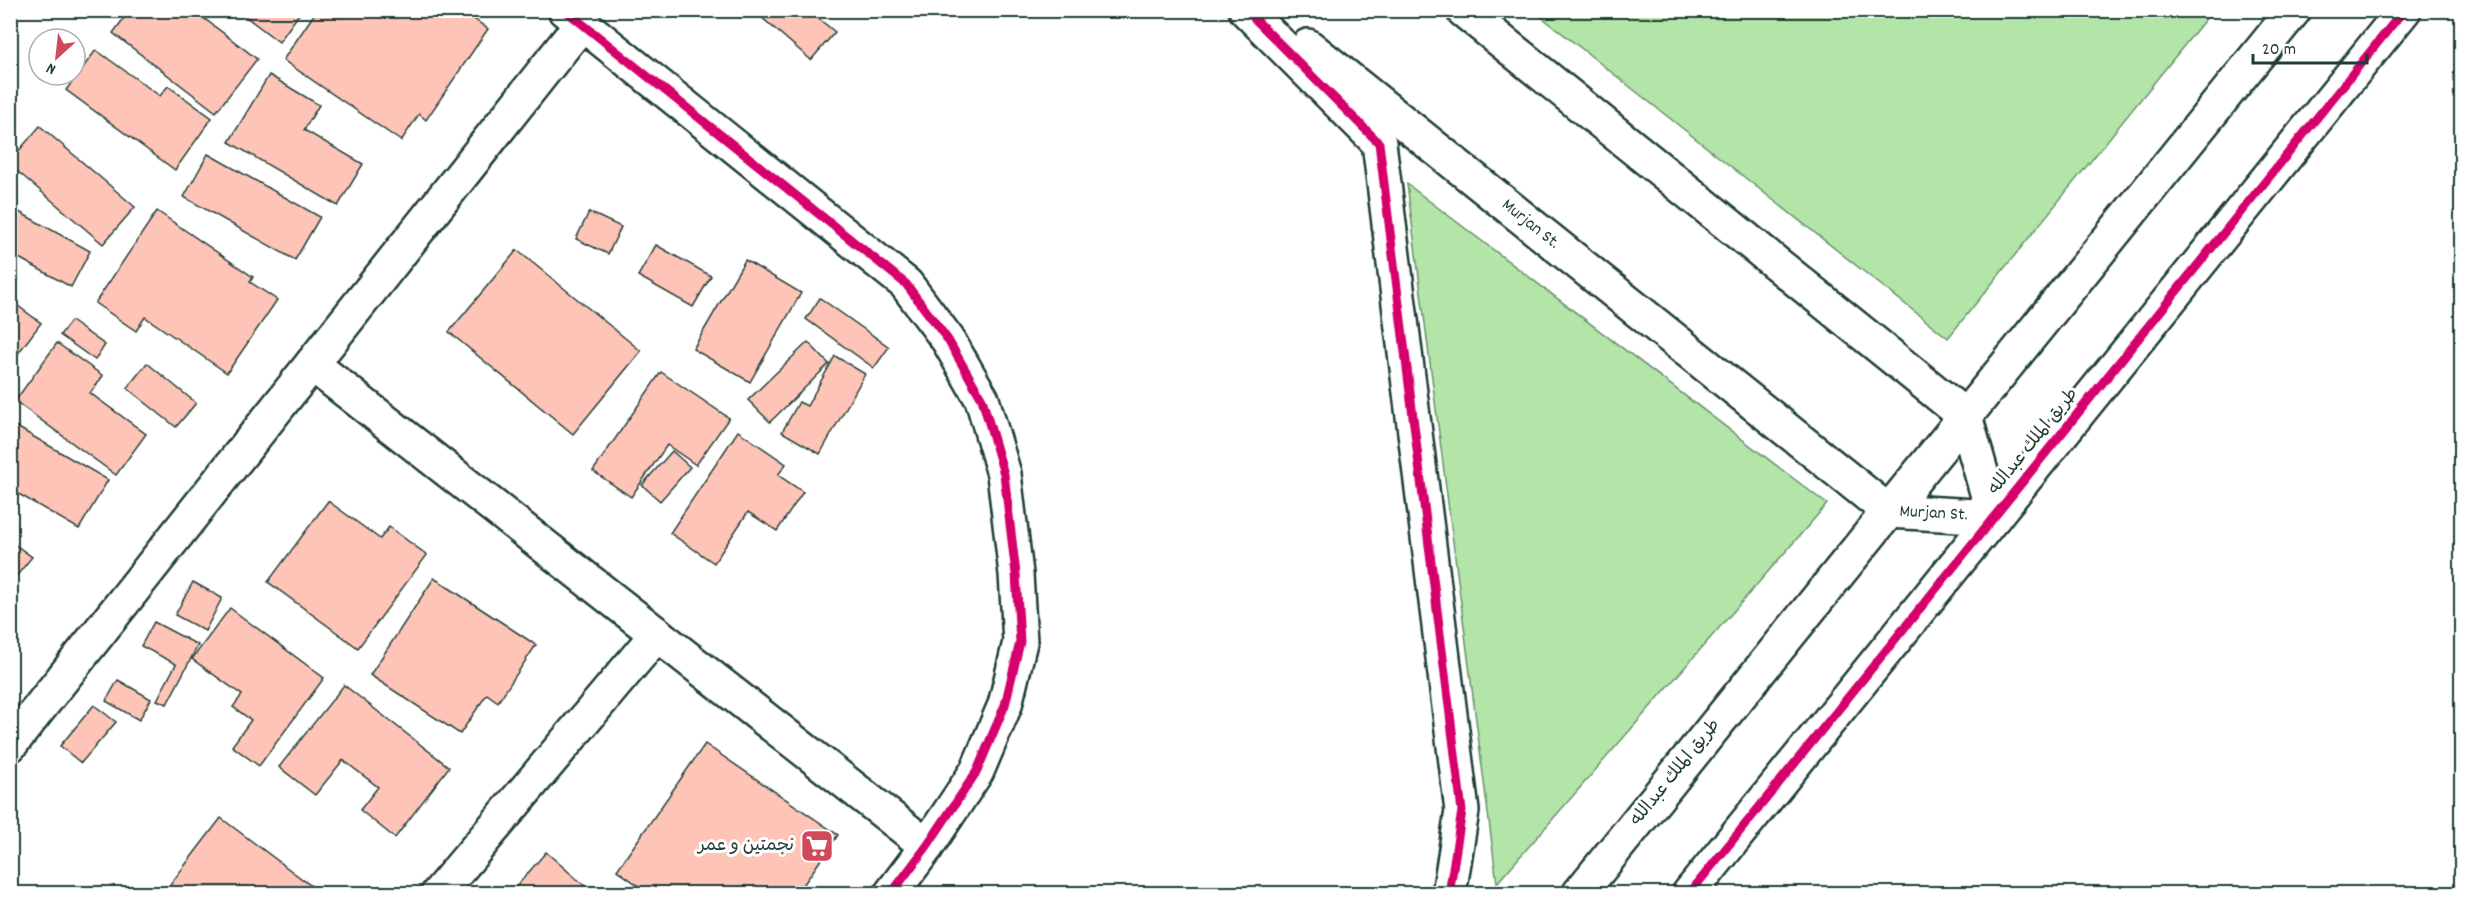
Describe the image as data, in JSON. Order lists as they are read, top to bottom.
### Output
{
  "streets": {
    "street": ["Murjan St.", "طريق الملك عبدالله"]
  },
  "crossings": [
    ["Murjan St.", "طريق الملك عبدالله"]
  ],
  "places": {
    "supermarket": ["نجمتين و عمر"]
  },
  "scale_bar": "20 m",
  "north": "bottom left"
}
